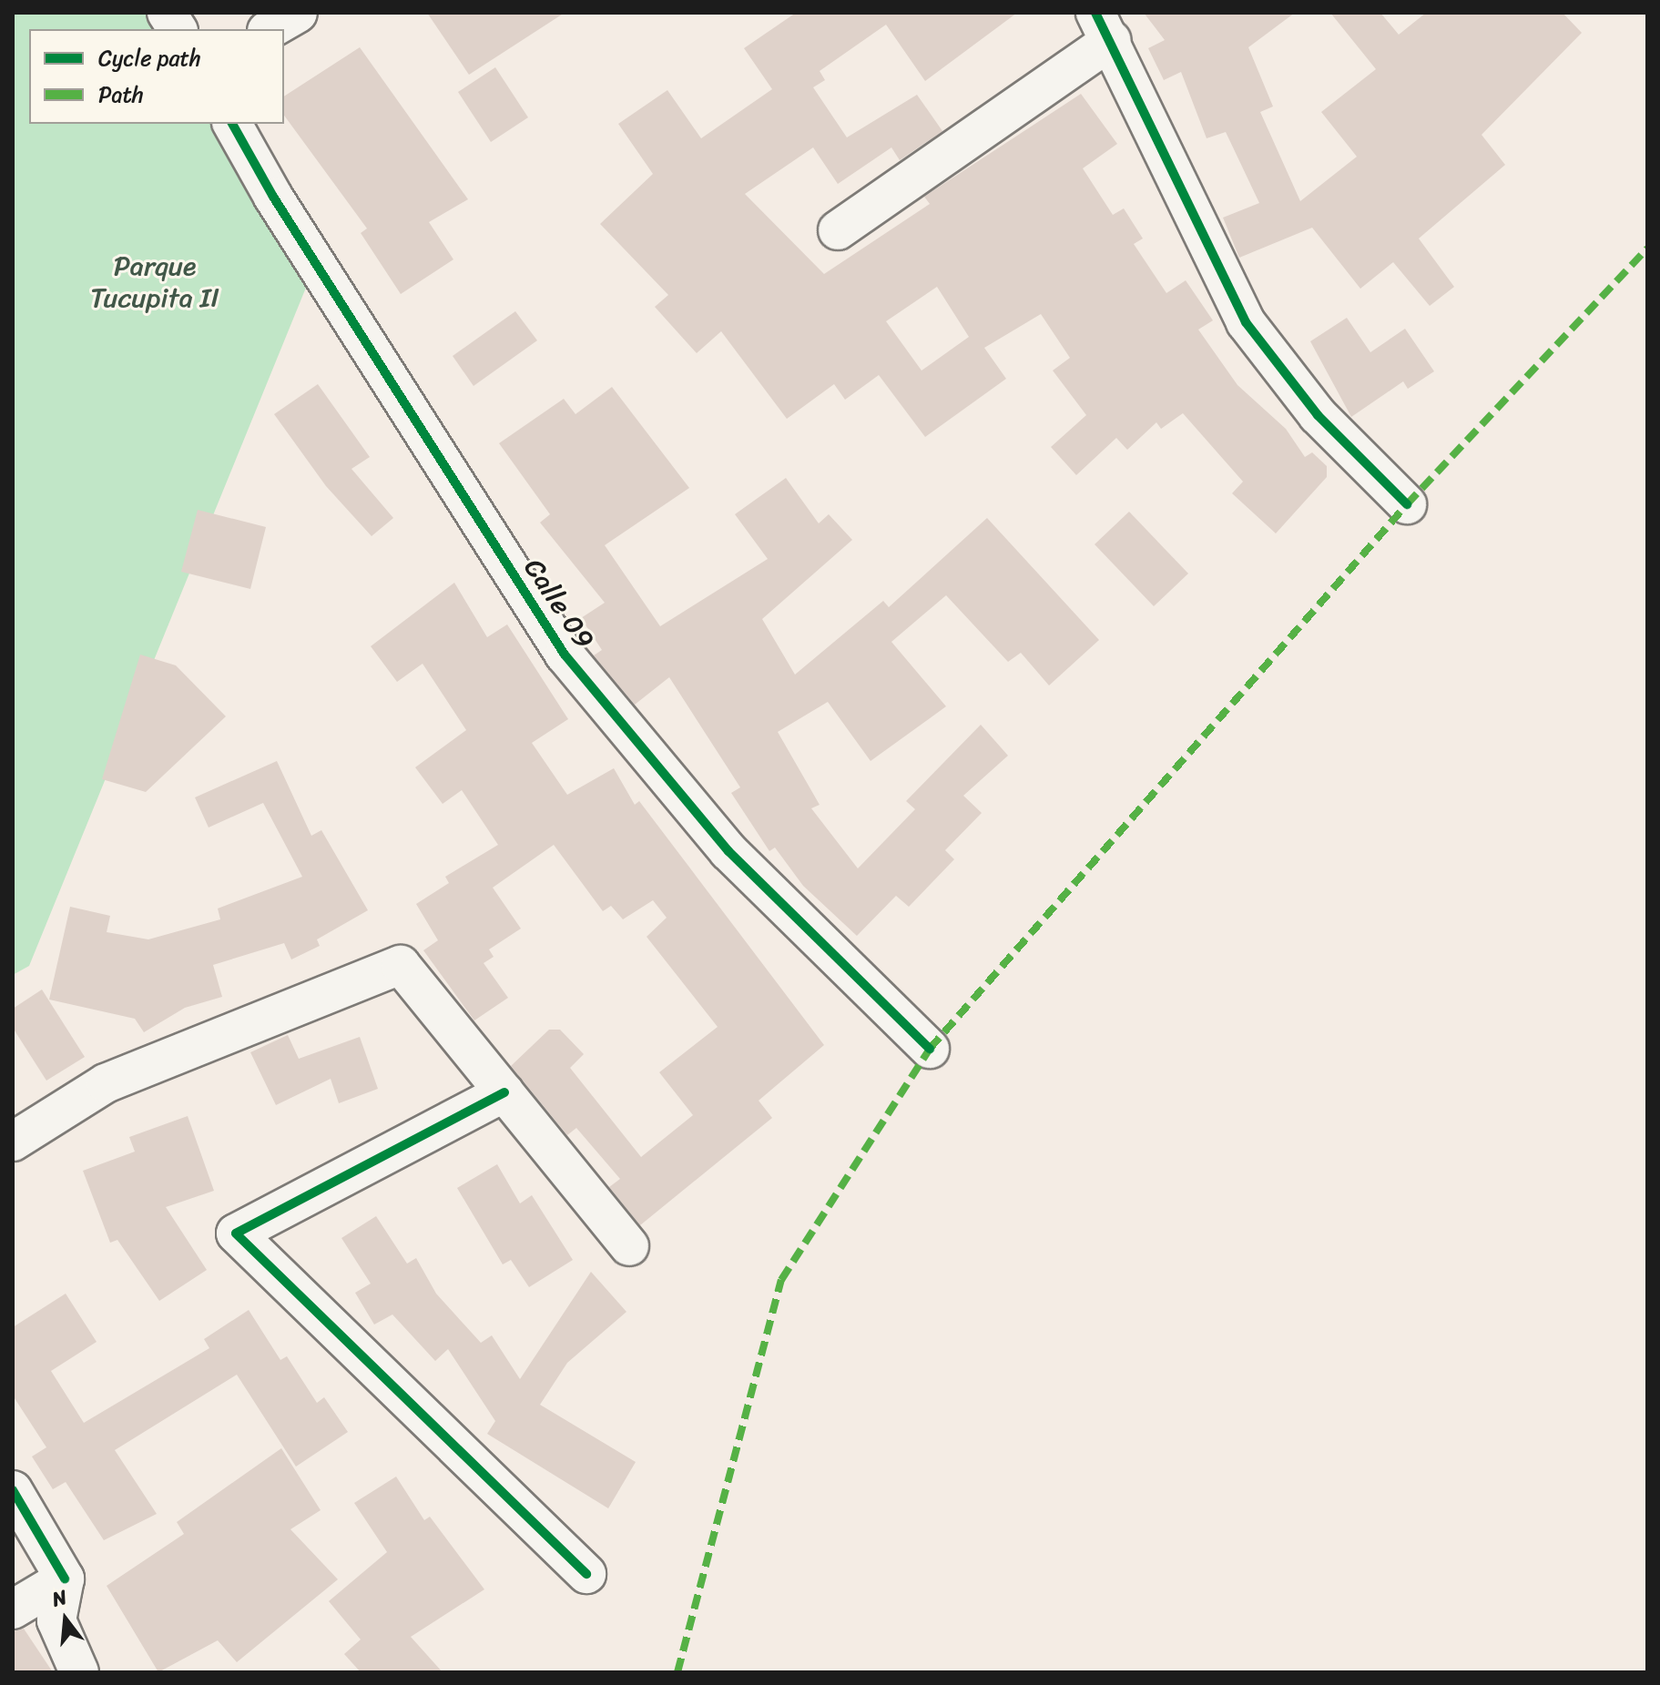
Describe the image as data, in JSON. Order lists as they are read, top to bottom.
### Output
{
  "streets": {
    "street": ["Calle 09"]
  },
  "parks": ["Parque Tucupita II"],
  "legend": ["Cycle path", "Path"],
  "north": "top"
}
